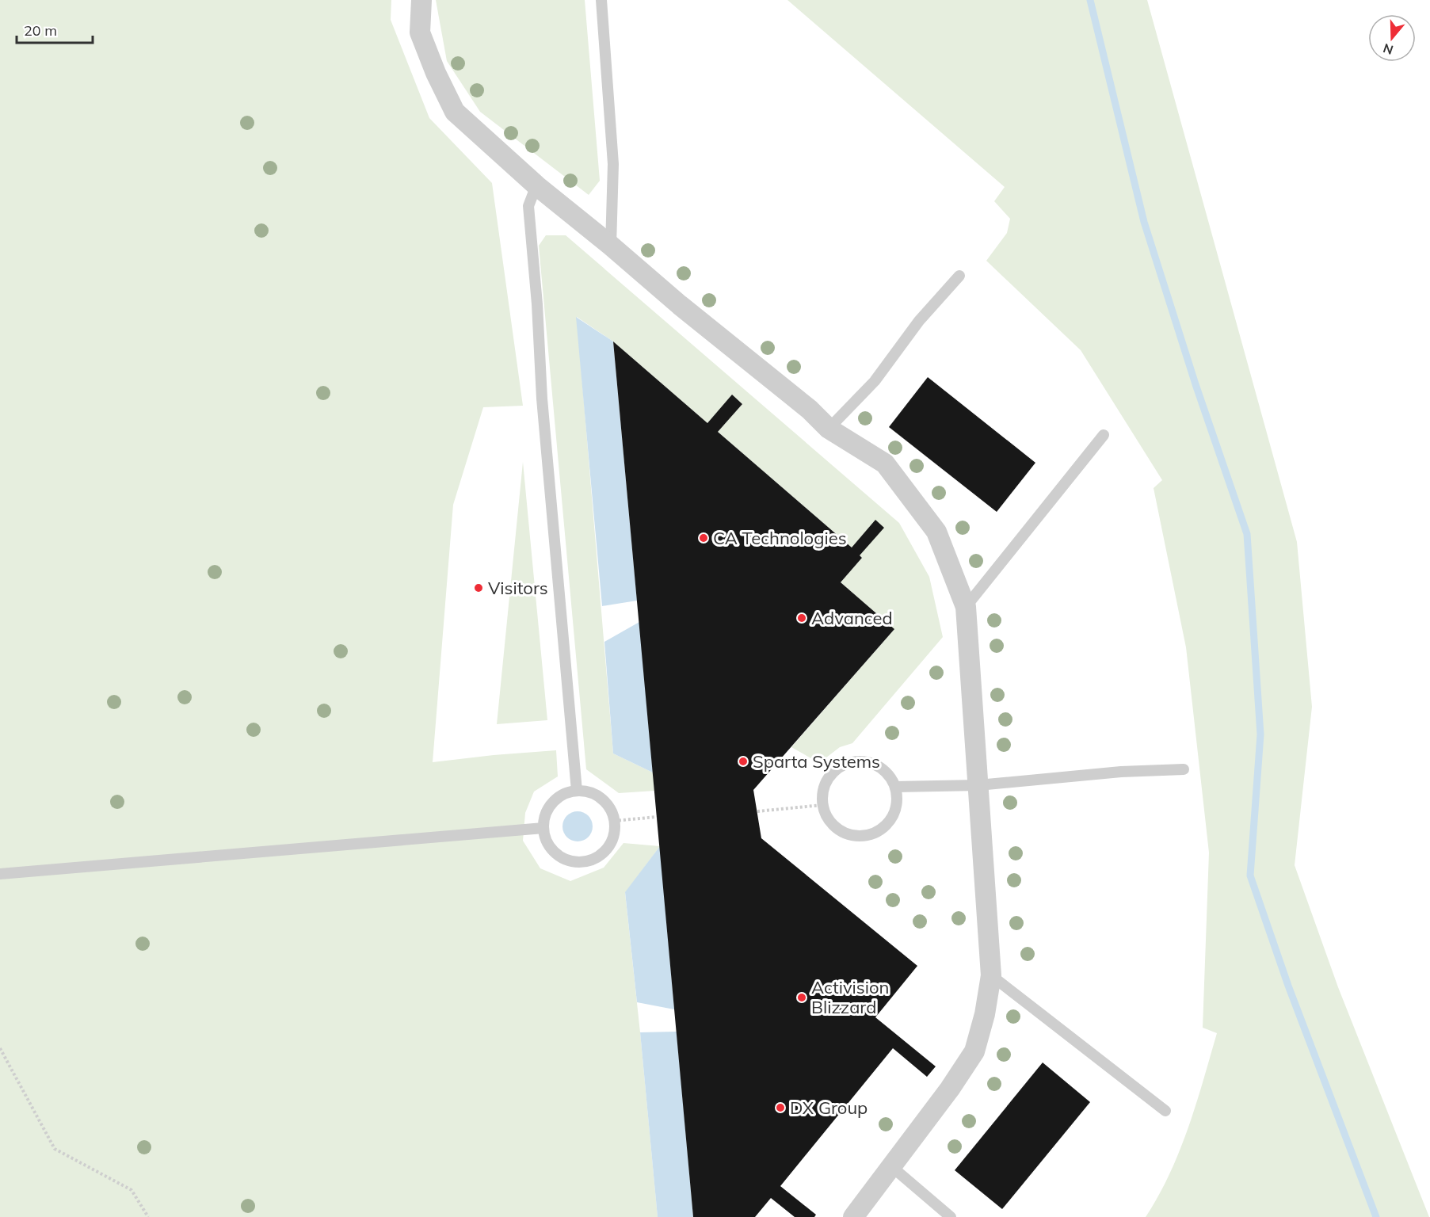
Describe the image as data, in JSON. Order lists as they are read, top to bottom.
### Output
{
  "places": [
    "CA Technologies",
    "Visitors",
    "Advanced",
    "Sparta Systems",
    "Activision Blizzard",
    "DX Group"
  ],
  "scale_bar": "20 m",
  "north": "bottom"
}
